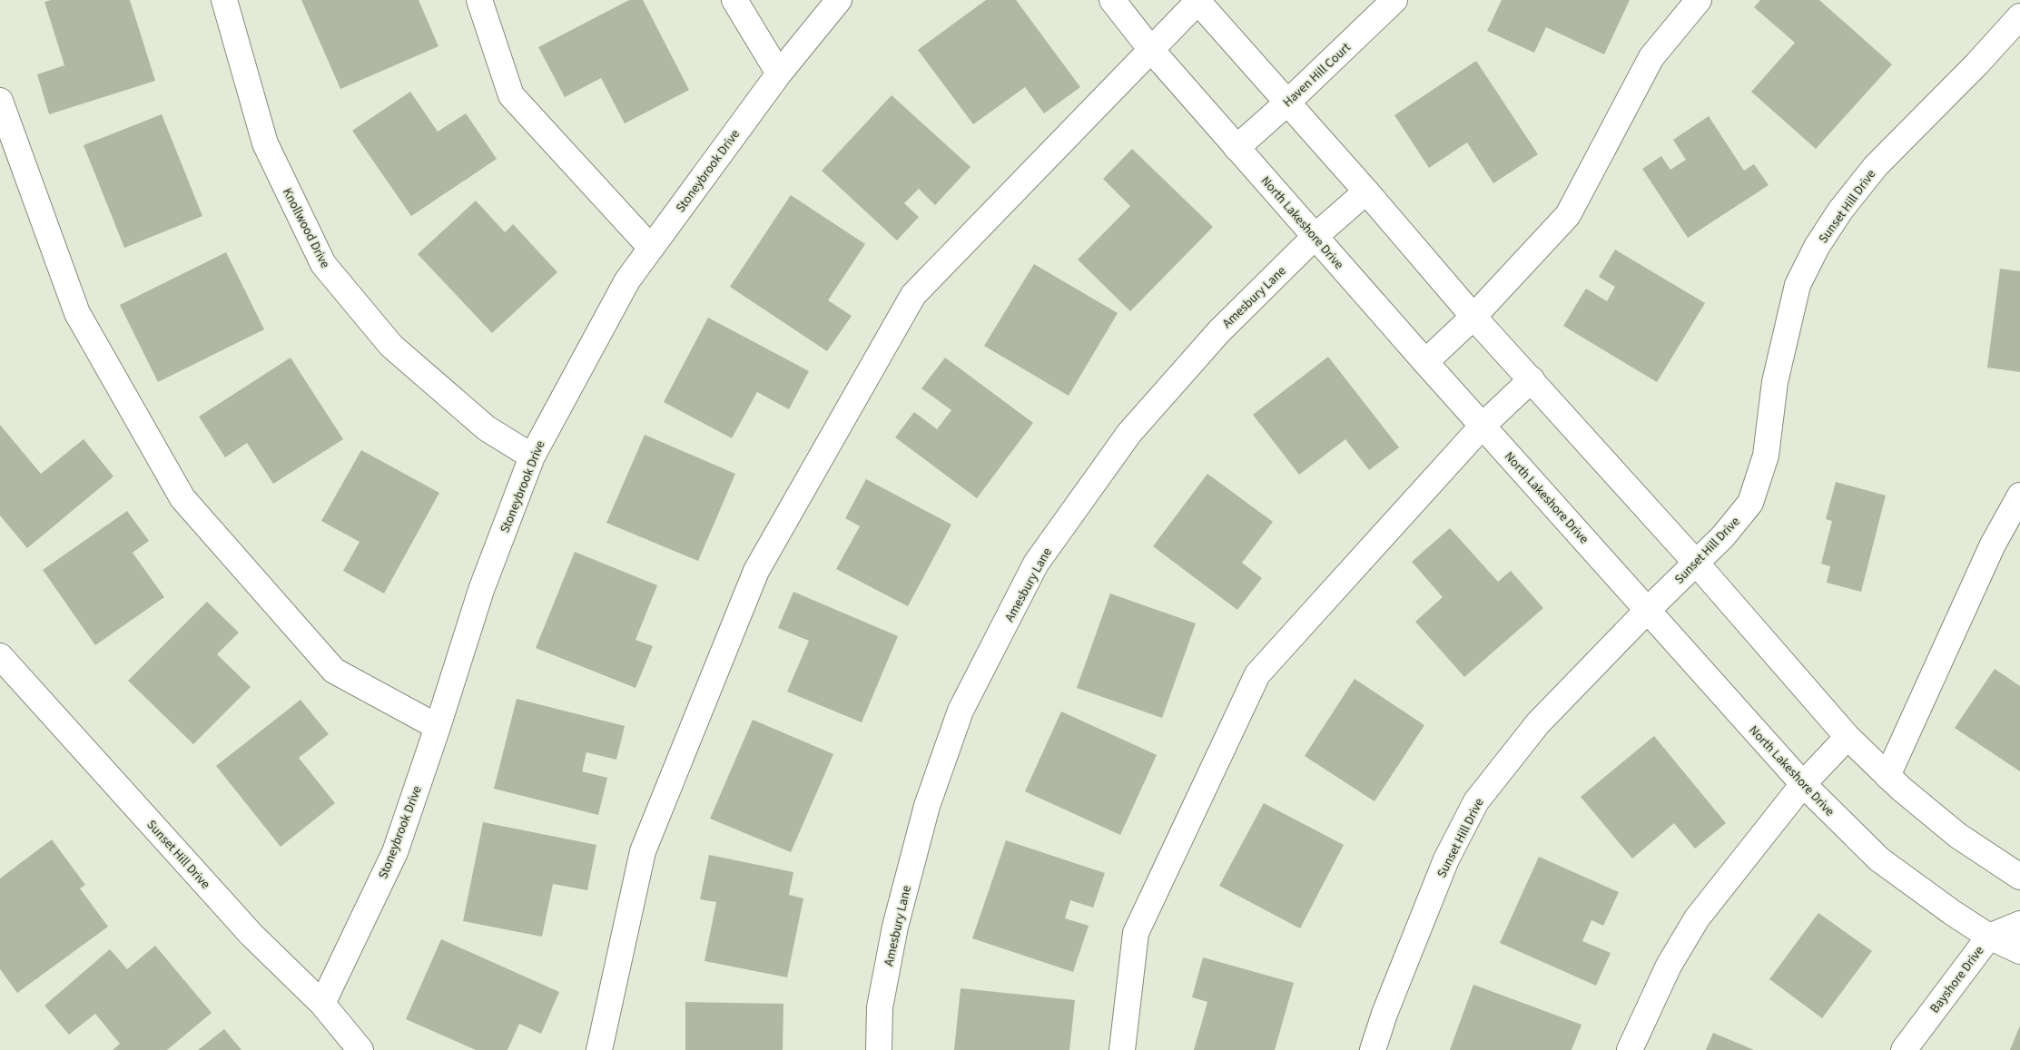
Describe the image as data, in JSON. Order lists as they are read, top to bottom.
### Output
{
  "streets": {
    "street": [
      "Haven Hill Court",
      "Stoneybrook Drive",
      "Sunset Hill Drive",
      "North Lakeshore Drive",
      "Knollwood Drive",
      "Amesbury Lane",
      "Bayshore Drive"
    ]
  },
  "crossings": [
    ["Haven Hill Court", "North Lakeshore Drive"],
    ["Stoneybrook Drive", "Sunset Hill Drive"],
    ["Stoneybrook Drive", "Knollwood Drive"],
    ["Sunset Hill Drive", "North Lakeshore Drive"],
    ["North Lakeshore Drive", "Amesbury Lane"],
    ["North Lakeshore Drive", "Bayshore Drive"]
  ]
}
